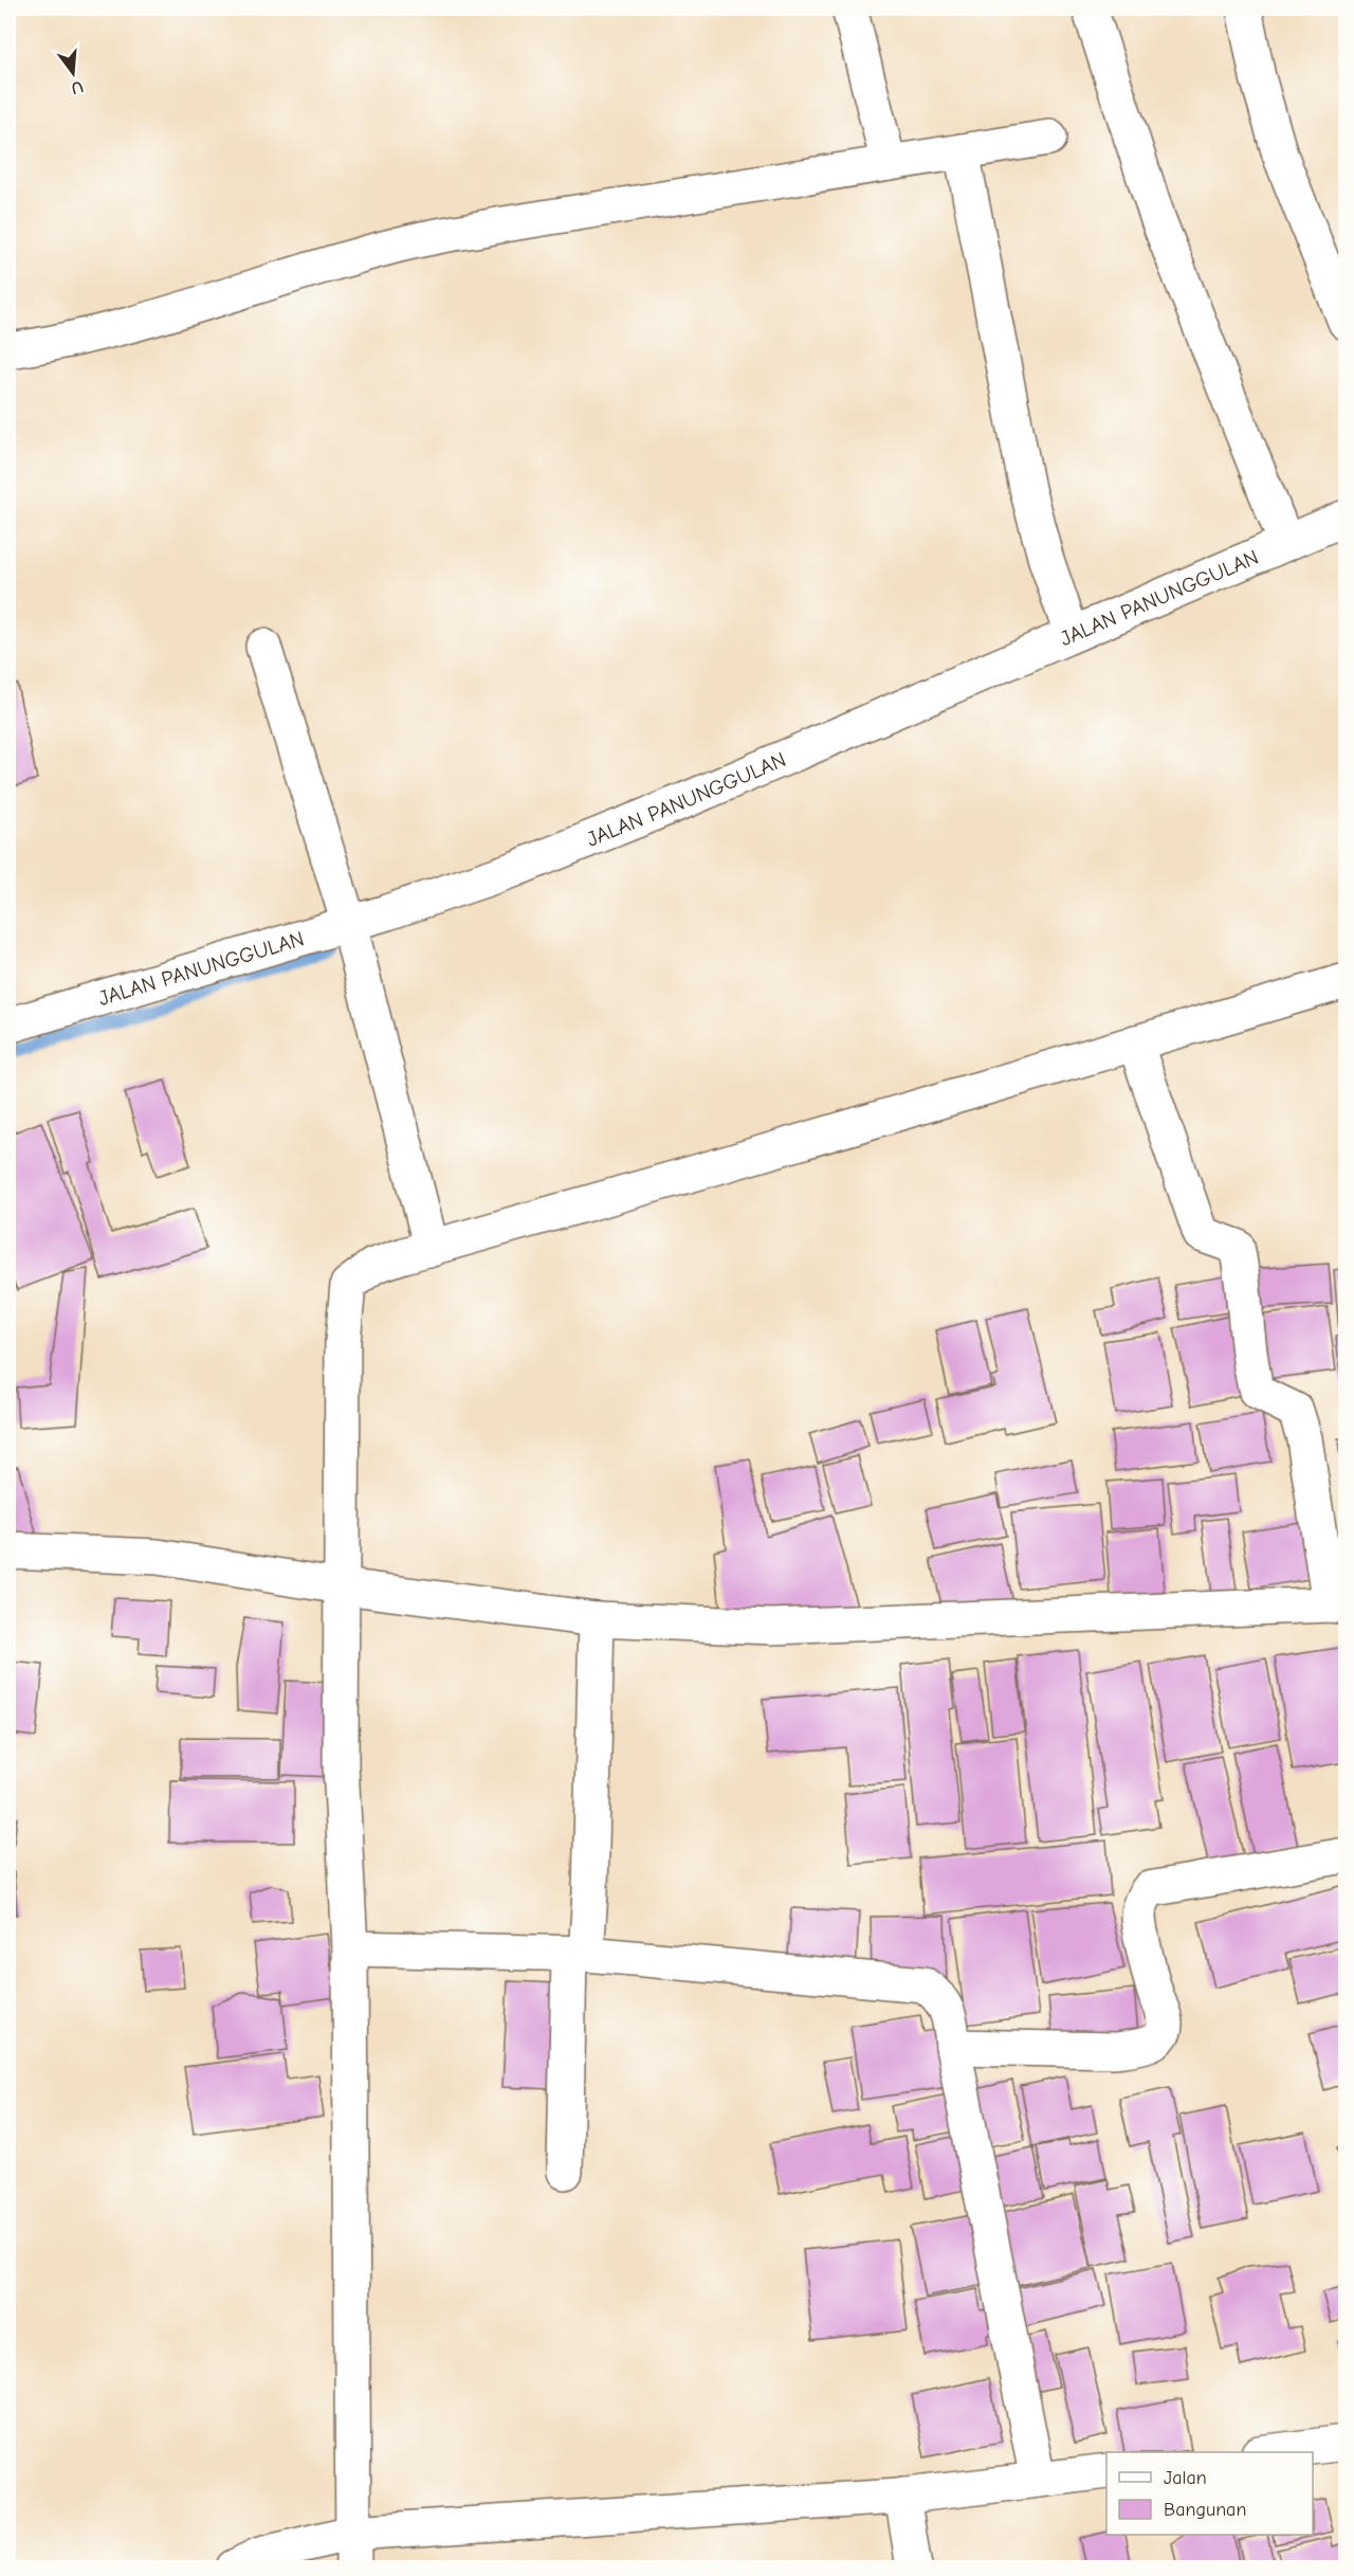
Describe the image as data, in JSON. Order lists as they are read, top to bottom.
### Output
{
  "streets": {
    "street": ["JALAN PANUNGGULAN"]
  },
  "legend": ["Jalan", "Bangunan"],
  "north": "bottom"
}
